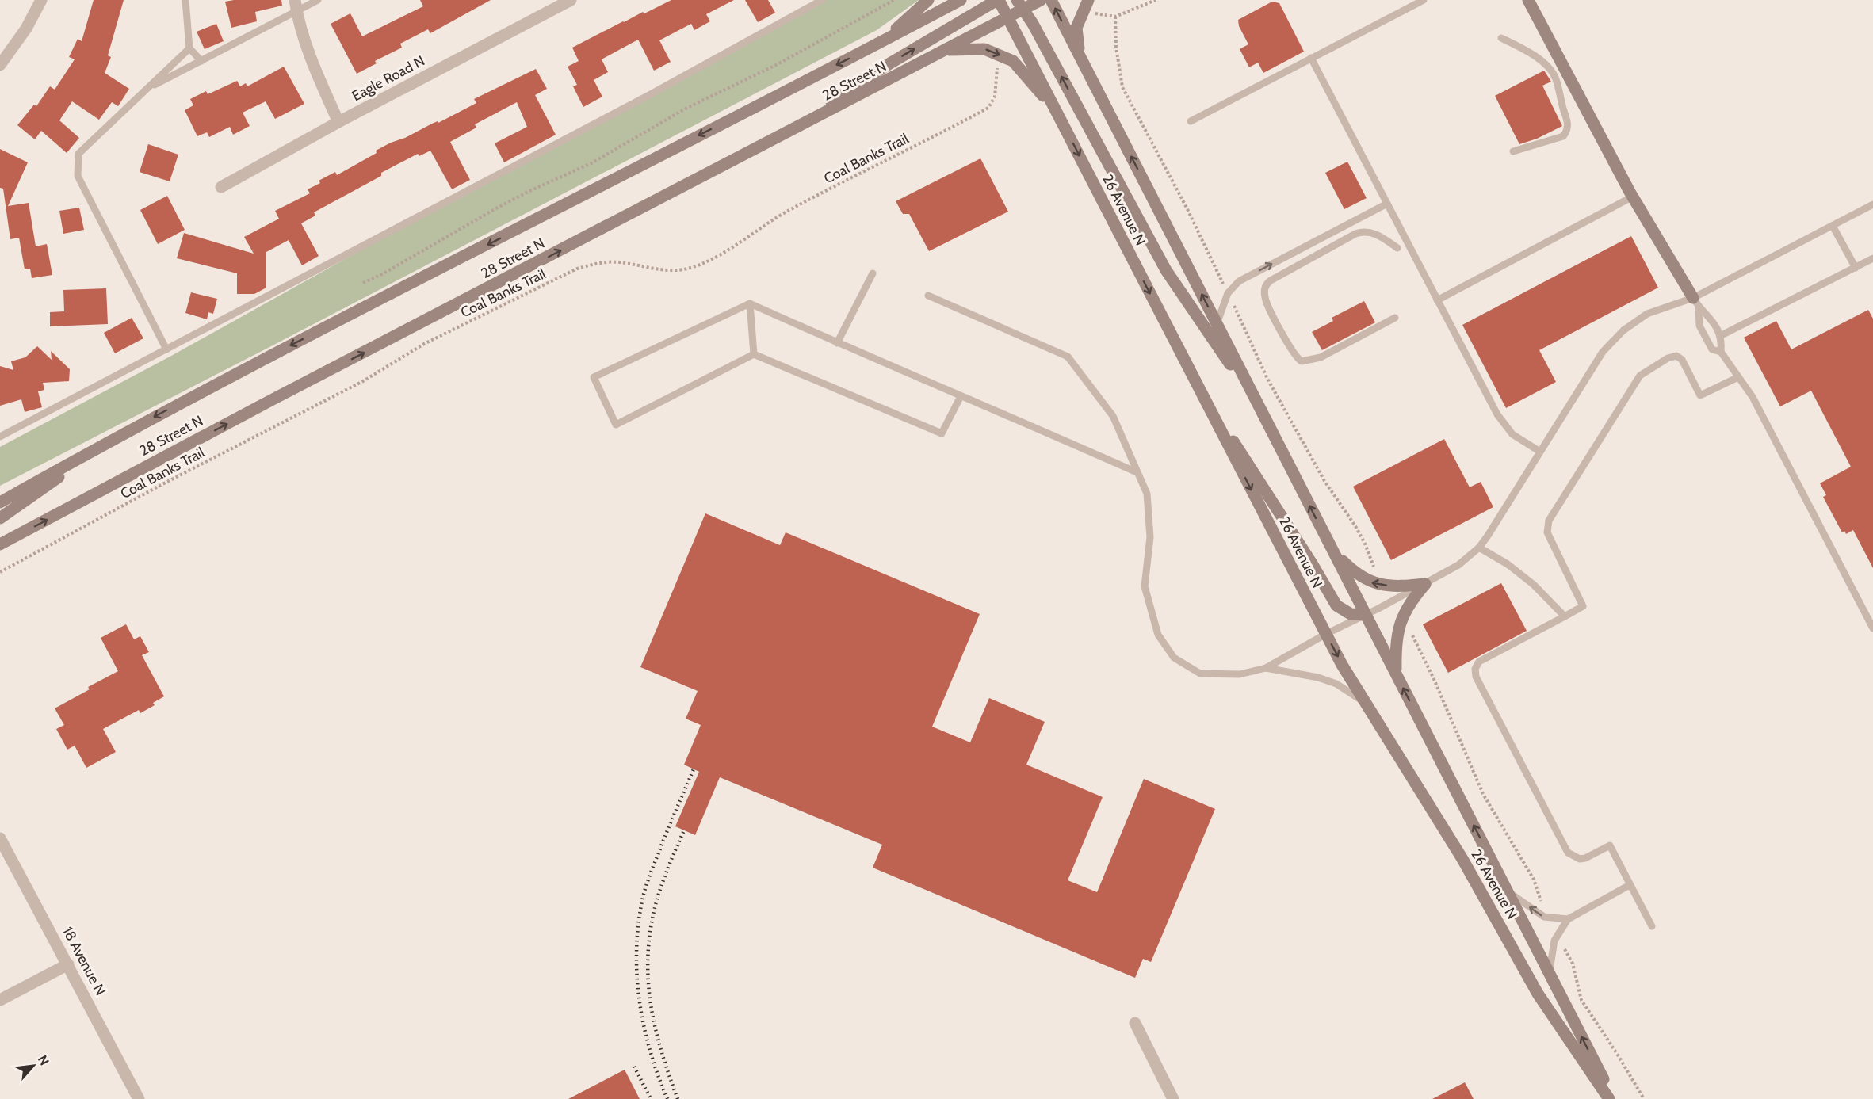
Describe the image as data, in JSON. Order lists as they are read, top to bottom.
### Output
{
  "streets": {
    "main road": ["28 Street N", "26 Avenue N"],
    "street": ["Eagle Road N", "18 Avenue N"],
    "path": ["Coal Banks Trail"]
  },
  "crossings": [
    ["28 Street N", "26 Avenue N"]
  ],
  "north": "top right"
}
